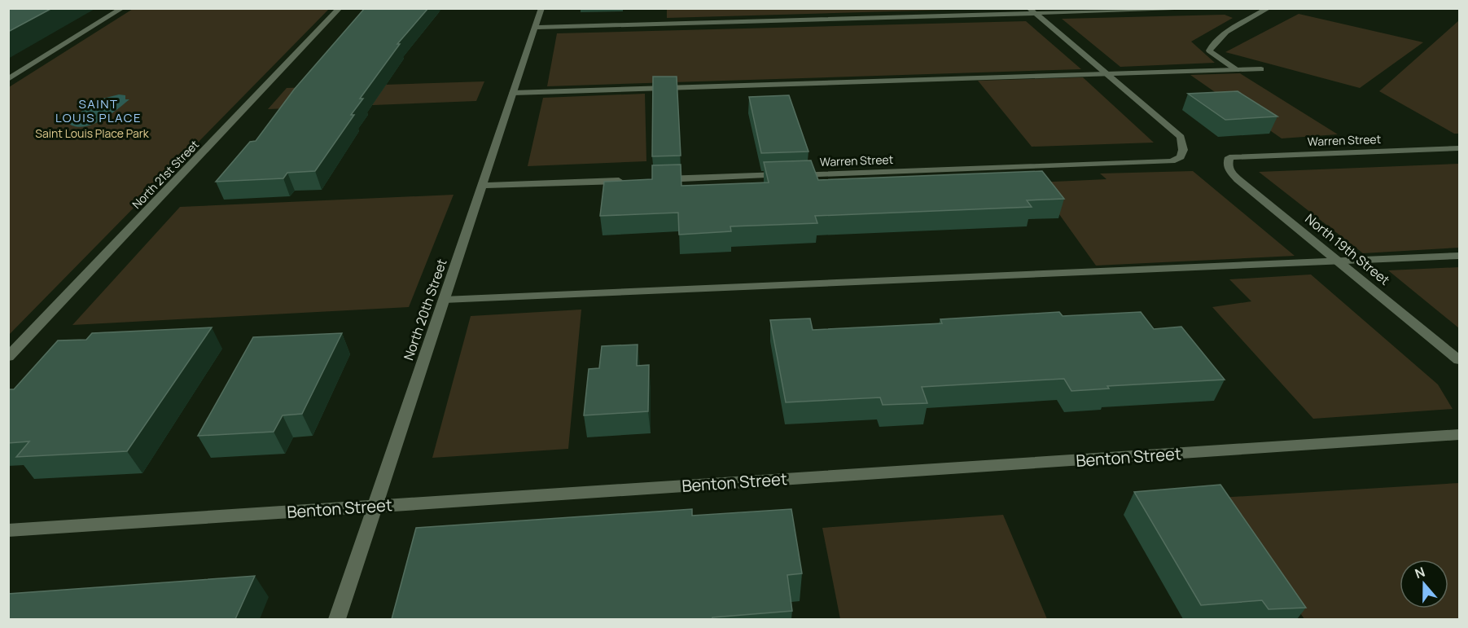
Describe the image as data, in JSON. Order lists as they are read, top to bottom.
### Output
{
  "streets": {
    "street": [
      "Warren Street",
      "North 21st Street",
      "North 19th Street",
      "North 20th Street",
      "Benton Street"
    ]
  },
  "crossings": [
    ["Warren Street", "North 19th Street"],
    ["North 20th Street", "Benton Street"]
  ],
  "districts": ["SAINT LOUIS PLACE"],
  "parks": ["Saint Louis Place Park"],
  "north": "top"
}
